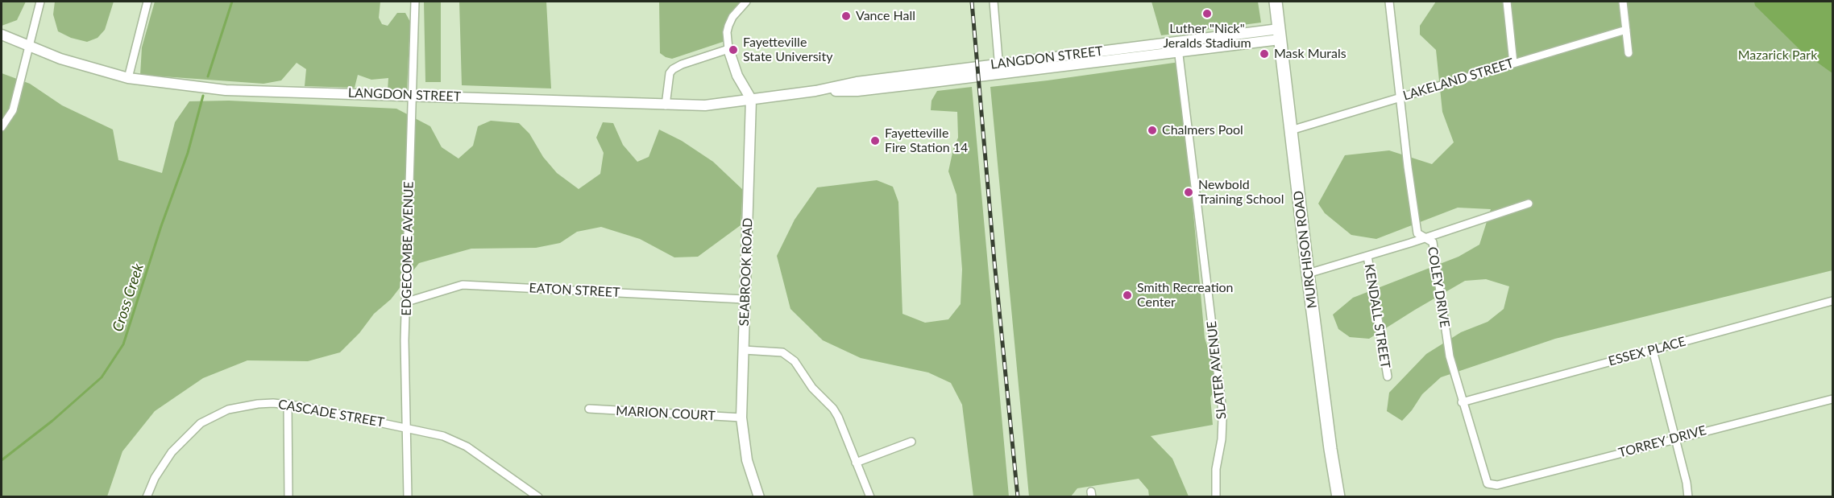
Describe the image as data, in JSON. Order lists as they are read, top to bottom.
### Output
{
  "streets": {
    "main road": ["MURCHISON ROAD"],
    "street": [
      "LANGDON STREET",
      "LAKELAND STREET",
      "EDGECOMBE AVENUE",
      "SEABROOK ROAD",
      "COLEY DRIVE",
      "EATON STREET",
      "KENDALL STREET",
      "ESSEX PLACE",
      "SLATER AVENUE",
      "CASCADE STREET",
      "MARION COURT",
      "TORREY DRIVE"
    ]
  },
  "crossings": [
    ["LANGDON STREET", "EDGECOMBE AVENUE"],
    ["LANGDON STREET", "MURCHISON ROAD"],
    ["LANGDON STREET", "SEABROOK ROAD"],
    ["LANGDON STREET", "SLATER AVENUE"],
    ["LAKELAND STREET", "MURCHISON ROAD"],
    ["LAKELAND STREET", "COLEY DRIVE"],
    ["EDGECOMBE AVENUE", "EATON STREET"],
    ["EDGECOMBE AVENUE", "CASCADE STREET"],
    ["SEABROOK ROAD", "EATON STREET"],
    ["SEABROOK ROAD", "MARION COURT"],
    ["COLEY DRIVE", "ESSEX PLACE"],
    ["COLEY DRIVE", "TORREY DRIVE"]
  ],
  "water": ["Cross Creek"],
  "parks": ["Mazarick Park"],
  "places": [
    "Luther \"Nick\" Jeralds Stadium",
    "Vance Hall",
    "Fayetteville State University",
    "Mask Murals",
    "Chalmers Pool",
    "Fayetteville Fire Station 14",
    "Newbold Training School",
    "Smith Recreation Center"
  ]
}
